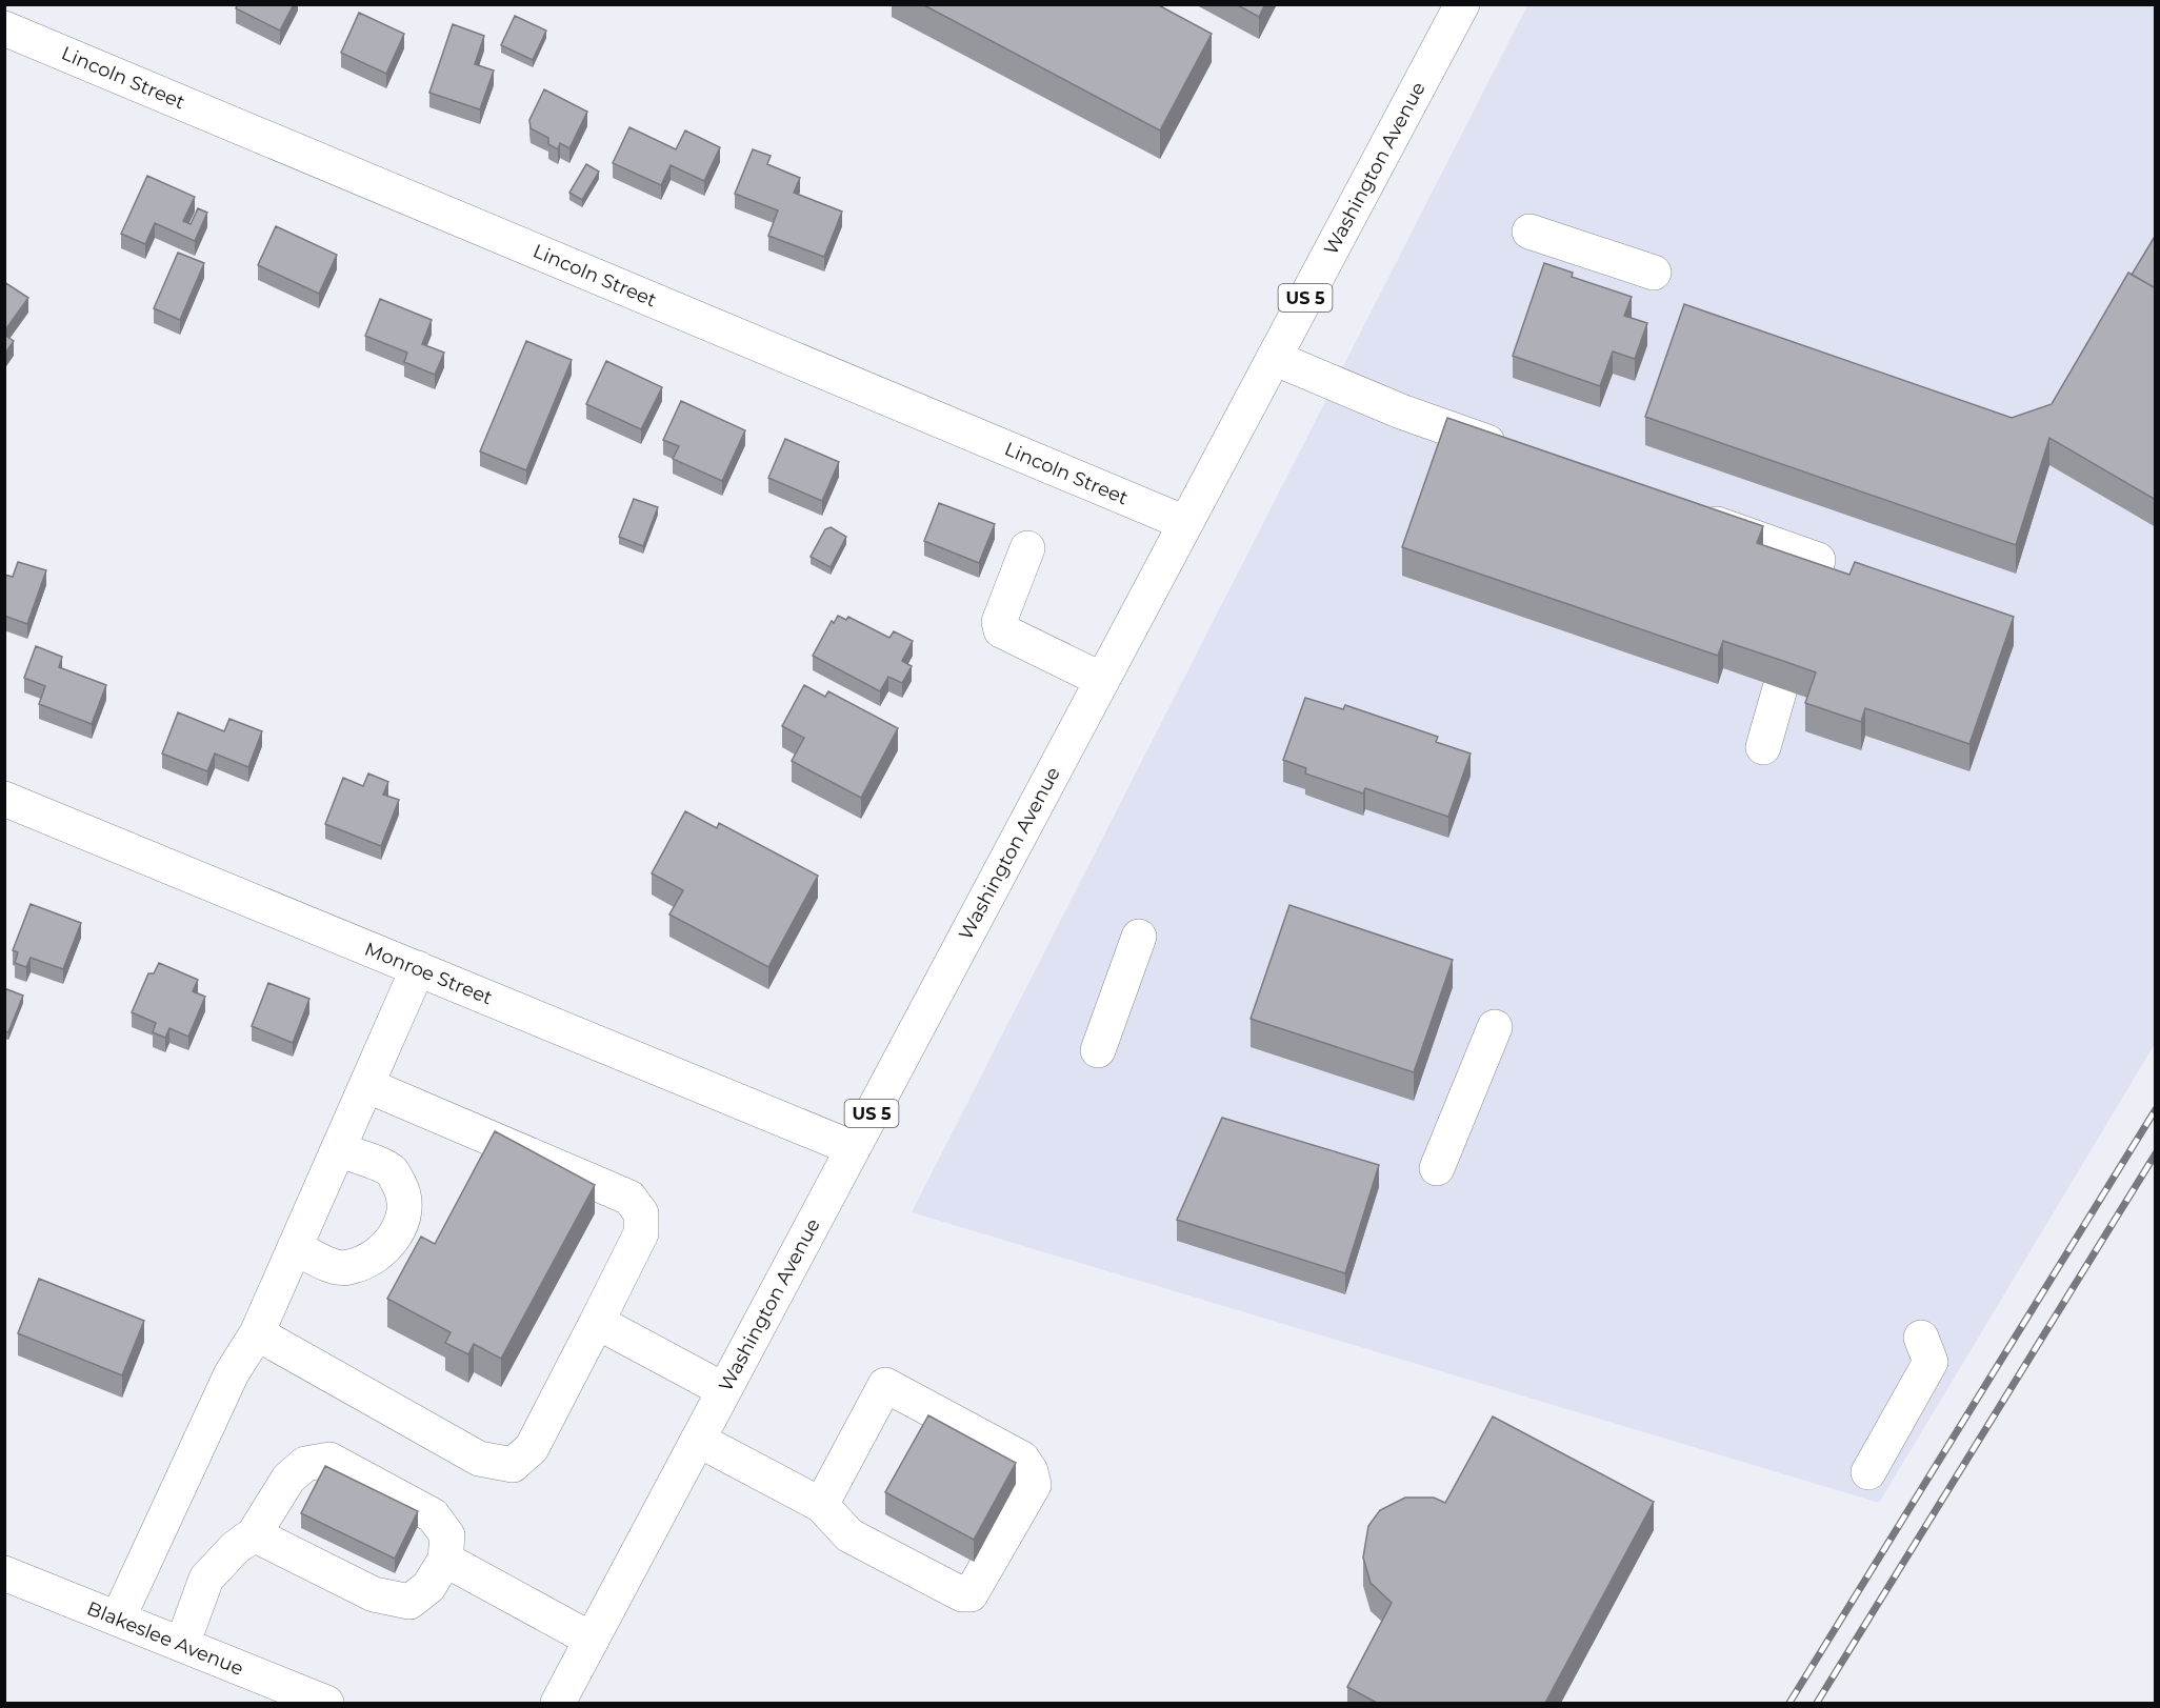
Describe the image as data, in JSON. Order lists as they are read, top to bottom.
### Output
{
  "streets": {
    "street": [
      "Lincoln Street",
      "Washington Avenue",
      "US 5",
      "Monroe Street",
      "Blakeslee Avenue"
    ]
  },
  "crossings": [
    ["Lincoln Street", "Washington Avenue"],
    ["Washington Avenue", "Monroe Street"]
  ]
}
